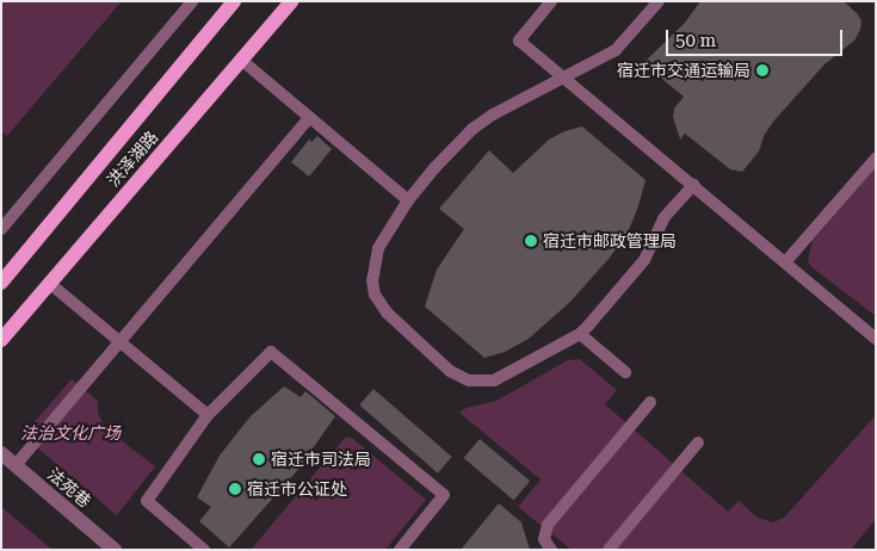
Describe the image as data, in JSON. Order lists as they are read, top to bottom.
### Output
{
  "streets": {
    "main road": ["洪泽湖路"],
    "street": ["法苑巷"]
  },
  "parks": ["法治文化广场"],
  "places": [
    "宿迁市交通运输局",
    "宿迁市邮政管理局",
    "宿迁市司法局",
    "宿迁市公证处"
  ],
  "scale_bar": "50 m"
}
